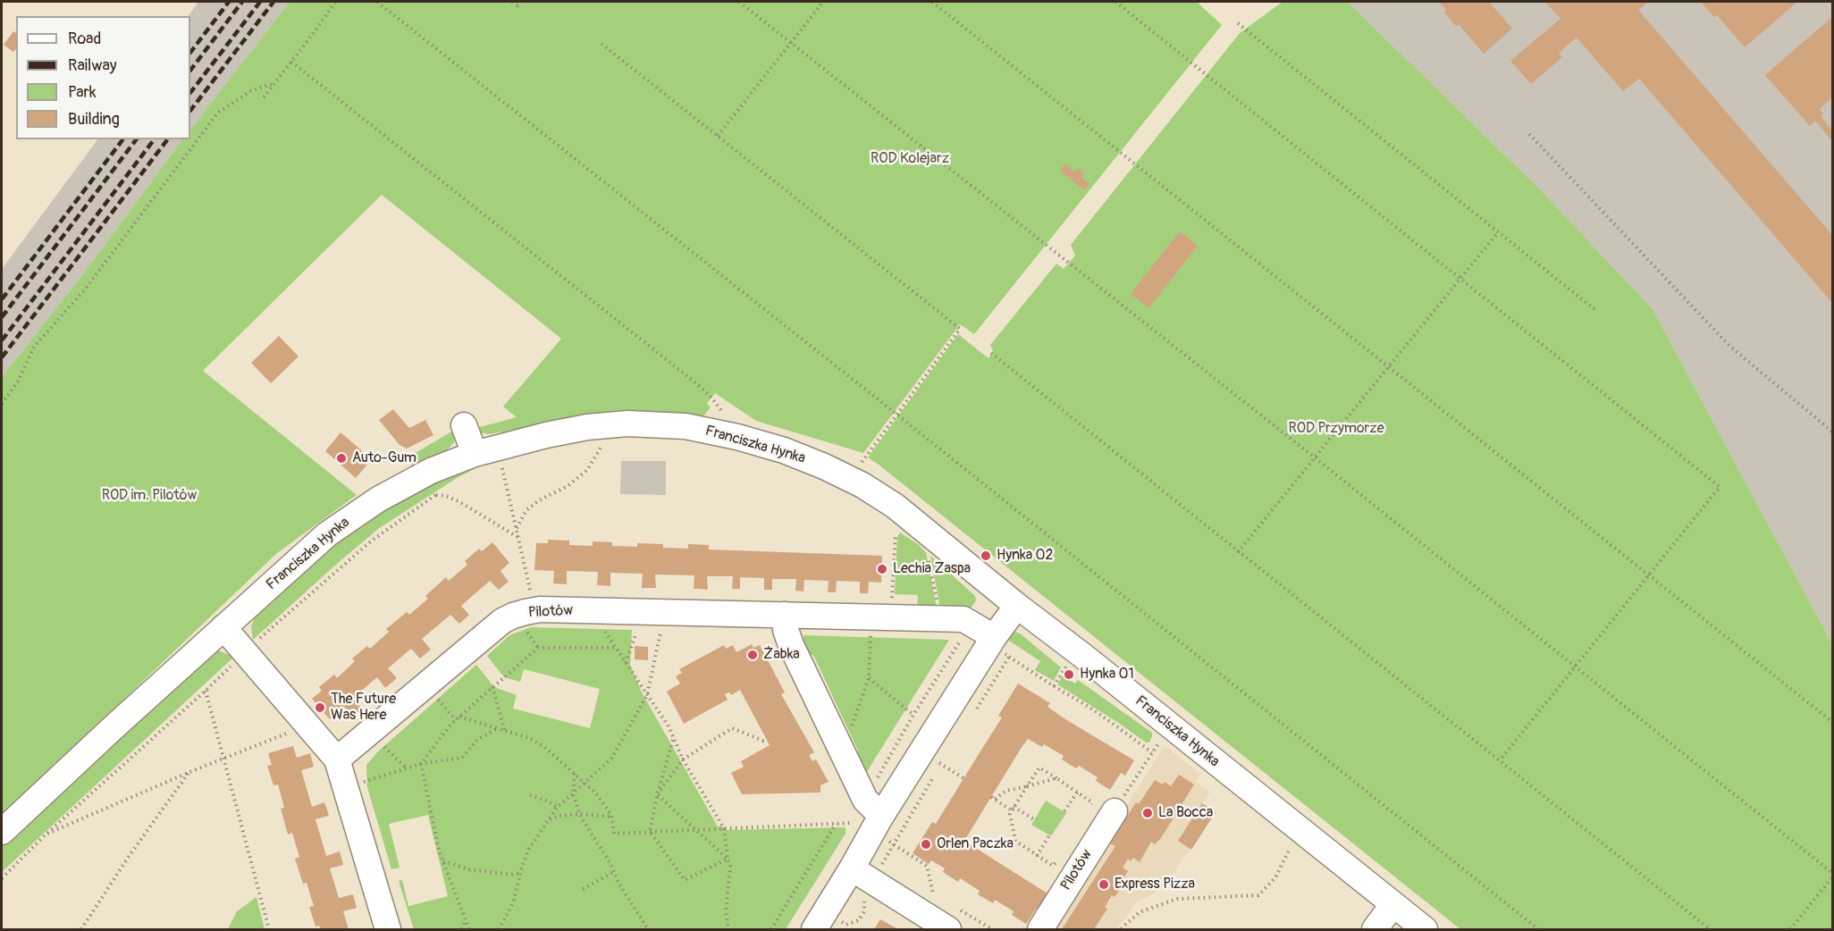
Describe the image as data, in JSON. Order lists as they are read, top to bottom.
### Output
{
  "streets": {
    "street": ["Franciszka Hynka", "Pilotów"]
  },
  "parks": ["ROD Kolejarz", "ROD Przymorze", "ROD im. Pilotów"],
  "places": [
    "Auto-Gum",
    "Hynka 02",
    "Lechia Zaspa",
    "Żabka",
    "Hynka 01",
    "The Future Was Here",
    "La Bocca",
    "Orlen Paczka",
    "Express Pizza"
  ],
  "legend": [
    "Road",
    "Railway",
    "Park",
    "Building"
  ]
}
